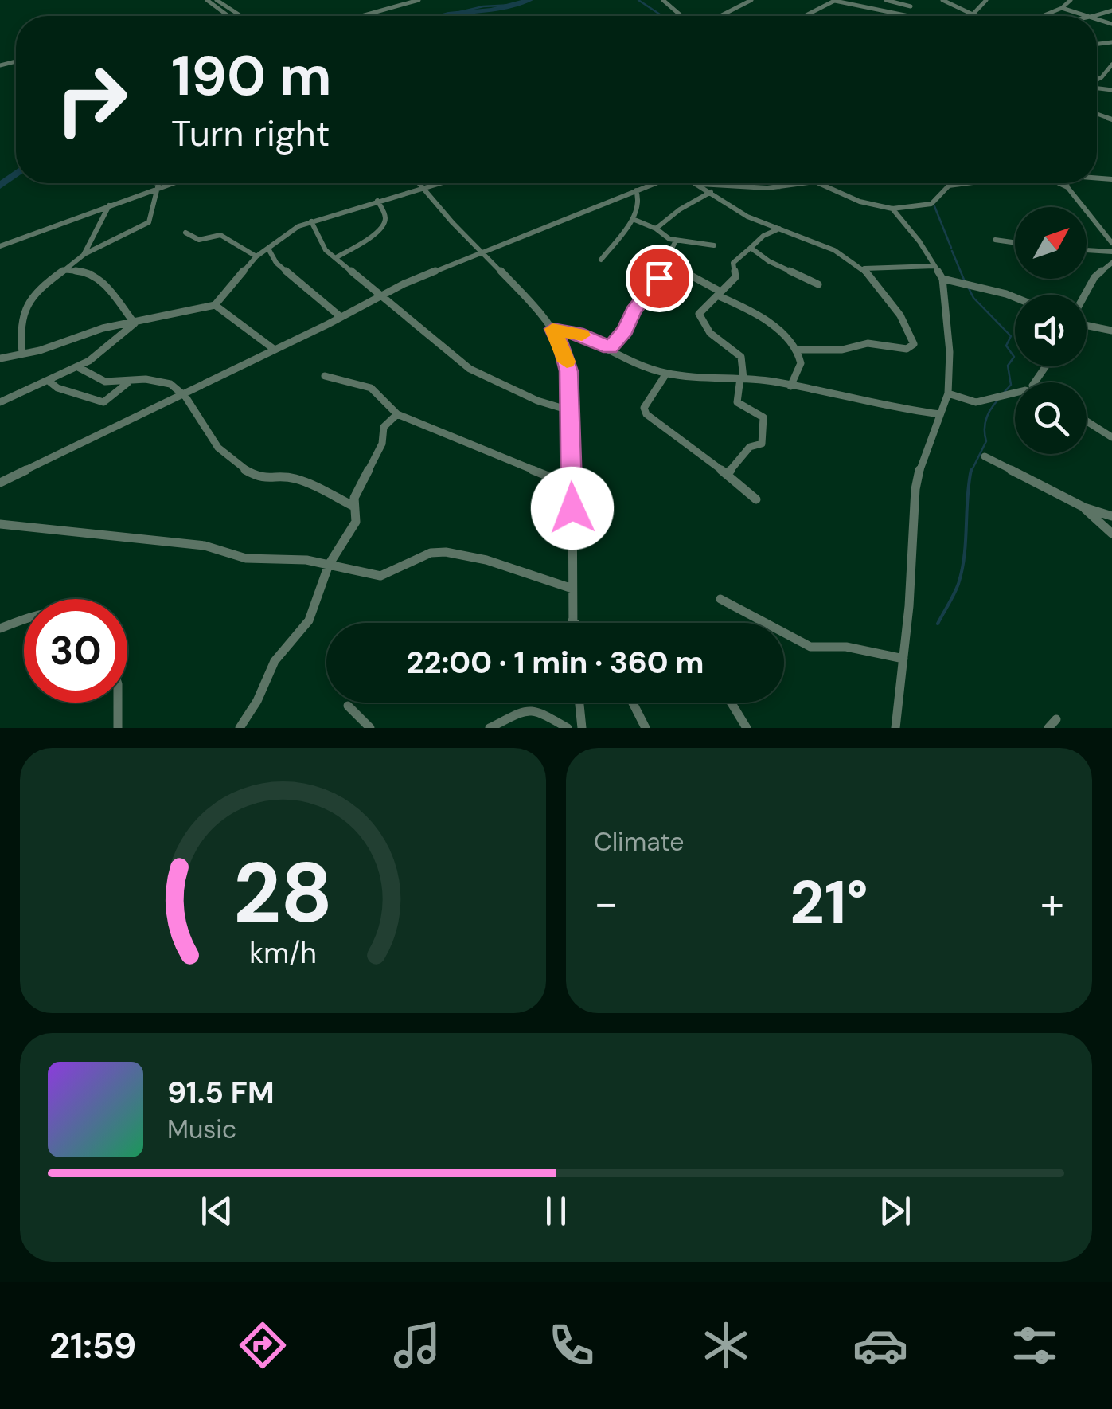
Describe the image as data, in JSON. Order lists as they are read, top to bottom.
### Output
{
  "north": "top right",
  "page": {
    "turn": ["190 m", "Turn right"],
    "limit": "30",
    "trip": "22:00 · 1 min · 360 m",
    "tile": "Climate",
    "heat": ["−", "21°", "+"],
    "song": ["91.5 FM", "Music"],
    "tabs": "21:59",
    "gauge": ["28", "km/h"]
  }
}
